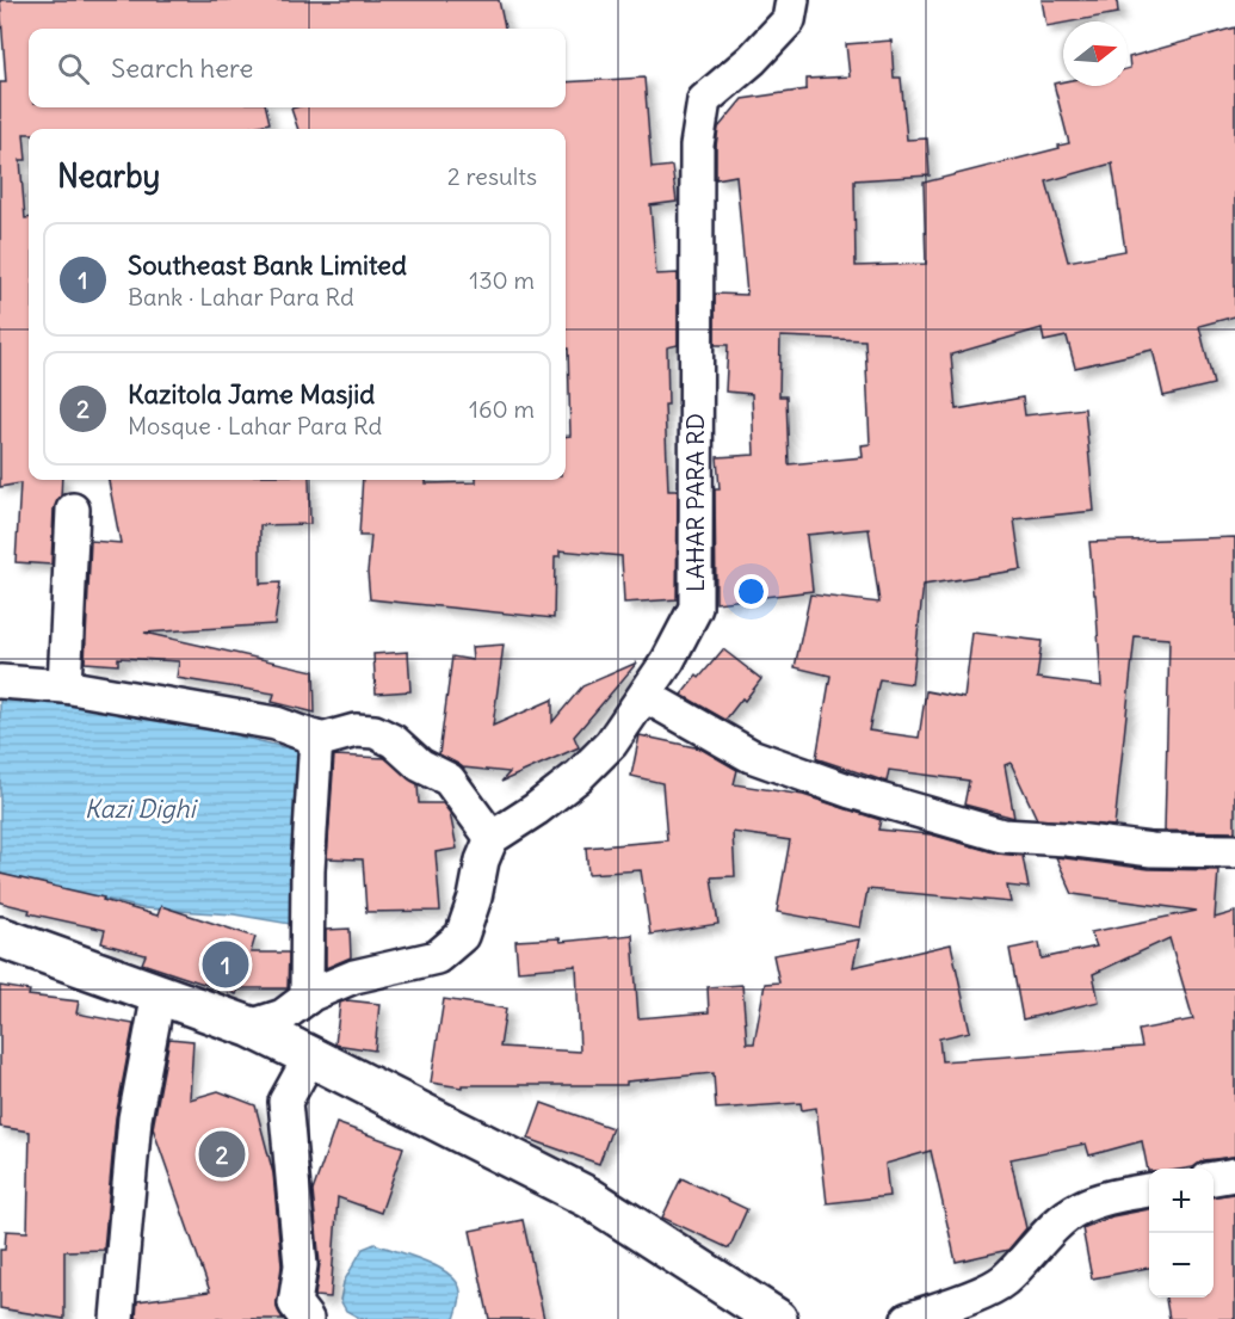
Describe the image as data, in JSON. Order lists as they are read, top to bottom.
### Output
{
  "streets": {
    "street": ["LAHAR PARA RD"]
  },
  "water": ["Kazi Dighi"],
  "north": "right",
  "page": {
    "search": "Search here",
    "heading": ["Nearby", "2 results"],
    "list": [
      {
        "mark": "1",
        "name": "Southeast Bank Limited",
        "note": "Bank · Lahar Para Rd",
        "value": "130 m"
      },
      {
        "mark": "2",
        "name": "Kazitola Jame Masjid",
        "note": "Mosque · Lahar Para Rd",
        "value": "160 m"
      }
    ],
    "pins": ["1", "2"],
    "map_buttons": ["+", "−"]
  }
}
